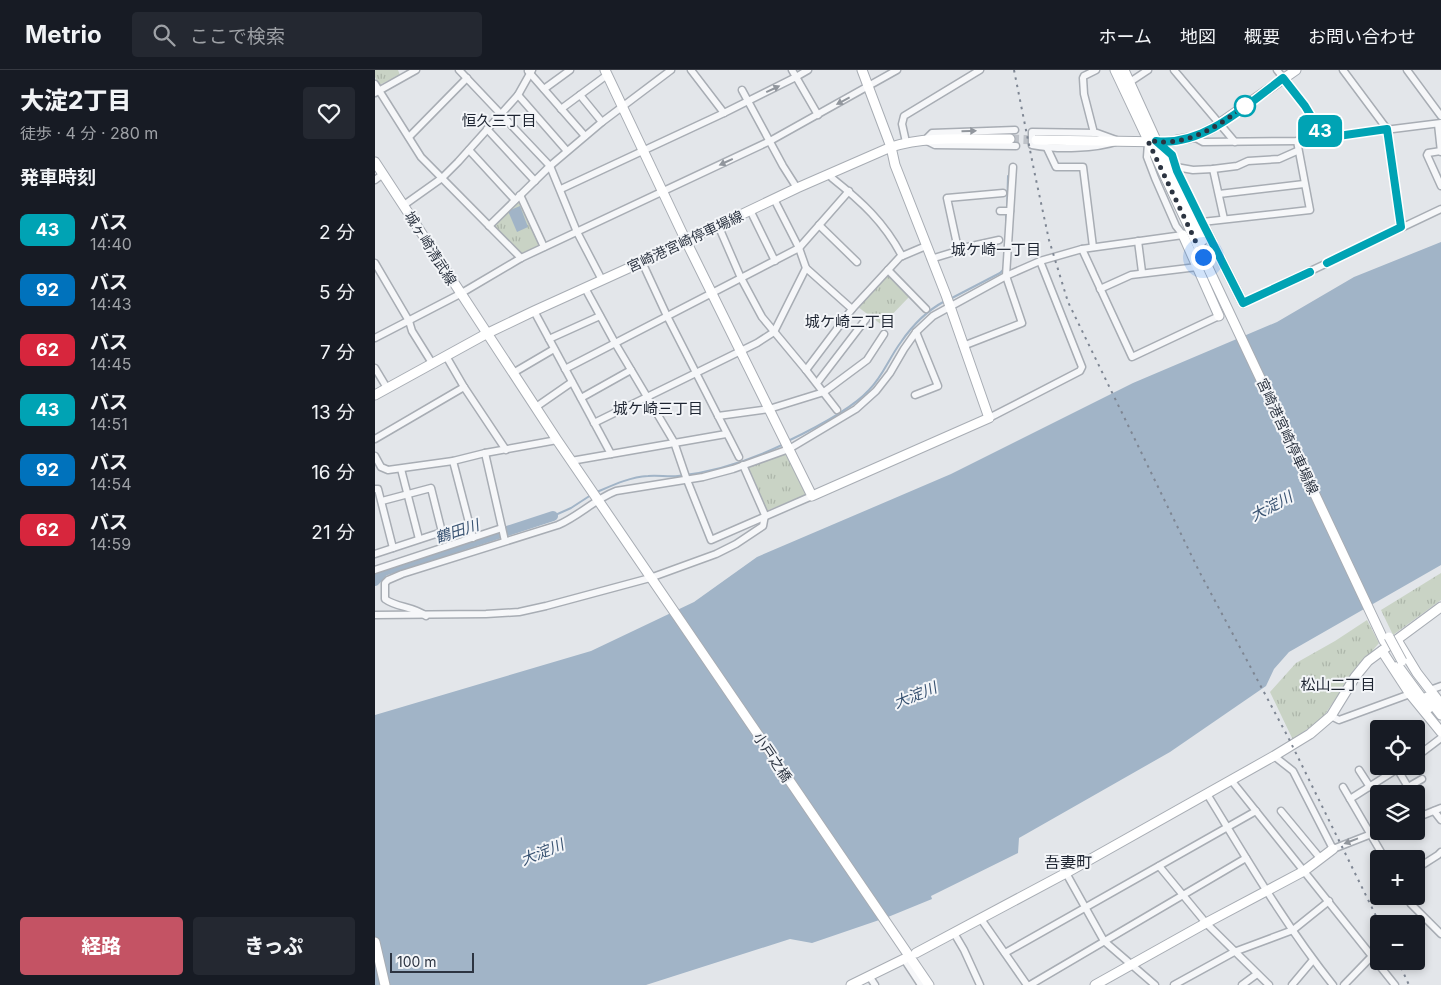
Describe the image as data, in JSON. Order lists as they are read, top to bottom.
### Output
{
  "streets": {
    "street": ["宮崎港宮崎停車場線", "城ヶ崎清武線", "小戸之橋"]
  },
  "crossings": [
    ["宮崎港宮崎停車場線", "城ヶ崎清武線"],
    ["城ヶ崎清武線", "小戸之橋"]
  ],
  "districts": [
    "恒久三丁目",
    "城ケ崎一丁目",
    "城ケ崎二丁目",
    "城ケ崎三丁目",
    "松山二丁目",
    "吾妻町"
  ],
  "water": ["大淀川", "鶴田川"],
  "lines": ["bus line 43"],
  "scale_bar": "100 m",
  "page": {
    "header": "Metrio",
    "search": "ここで検索",
    "nav": [
      "ホーム",
      "地図",
      "概要",
      "お問い合わせ"
    ],
    "heading": [
      ["大淀2丁目", "徒歩 · 4 分 · 280 m"],
      "発車時刻"
    ],
    "on_map": "43",
    "list": [
      {
        "mark": "43",
        "name": "バス",
        "note": "14:40",
        "value": "2 分"
      },
      {
        "mark": "92",
        "name": "バス",
        "note": "14:43",
        "value": "5 分"
      },
      {
        "mark": "62",
        "name": "バス",
        "note": "14:45",
        "value": "7 分"
      },
      {
        "mark": "43",
        "name": "バス",
        "note": "14:51",
        "value": "13 分"
      },
      {
        "mark": "92",
        "name": "バス",
        "note": "14:54",
        "value": "16 分"
      },
      {
        "mark": "62",
        "name": "バス",
        "note": "14:59",
        "value": "21 分"
      }
    ],
    "map_buttons": ["+", "−"],
    "buttons": ["経路", "きっぷ"],
    "scale": "100 m"
  }
}
